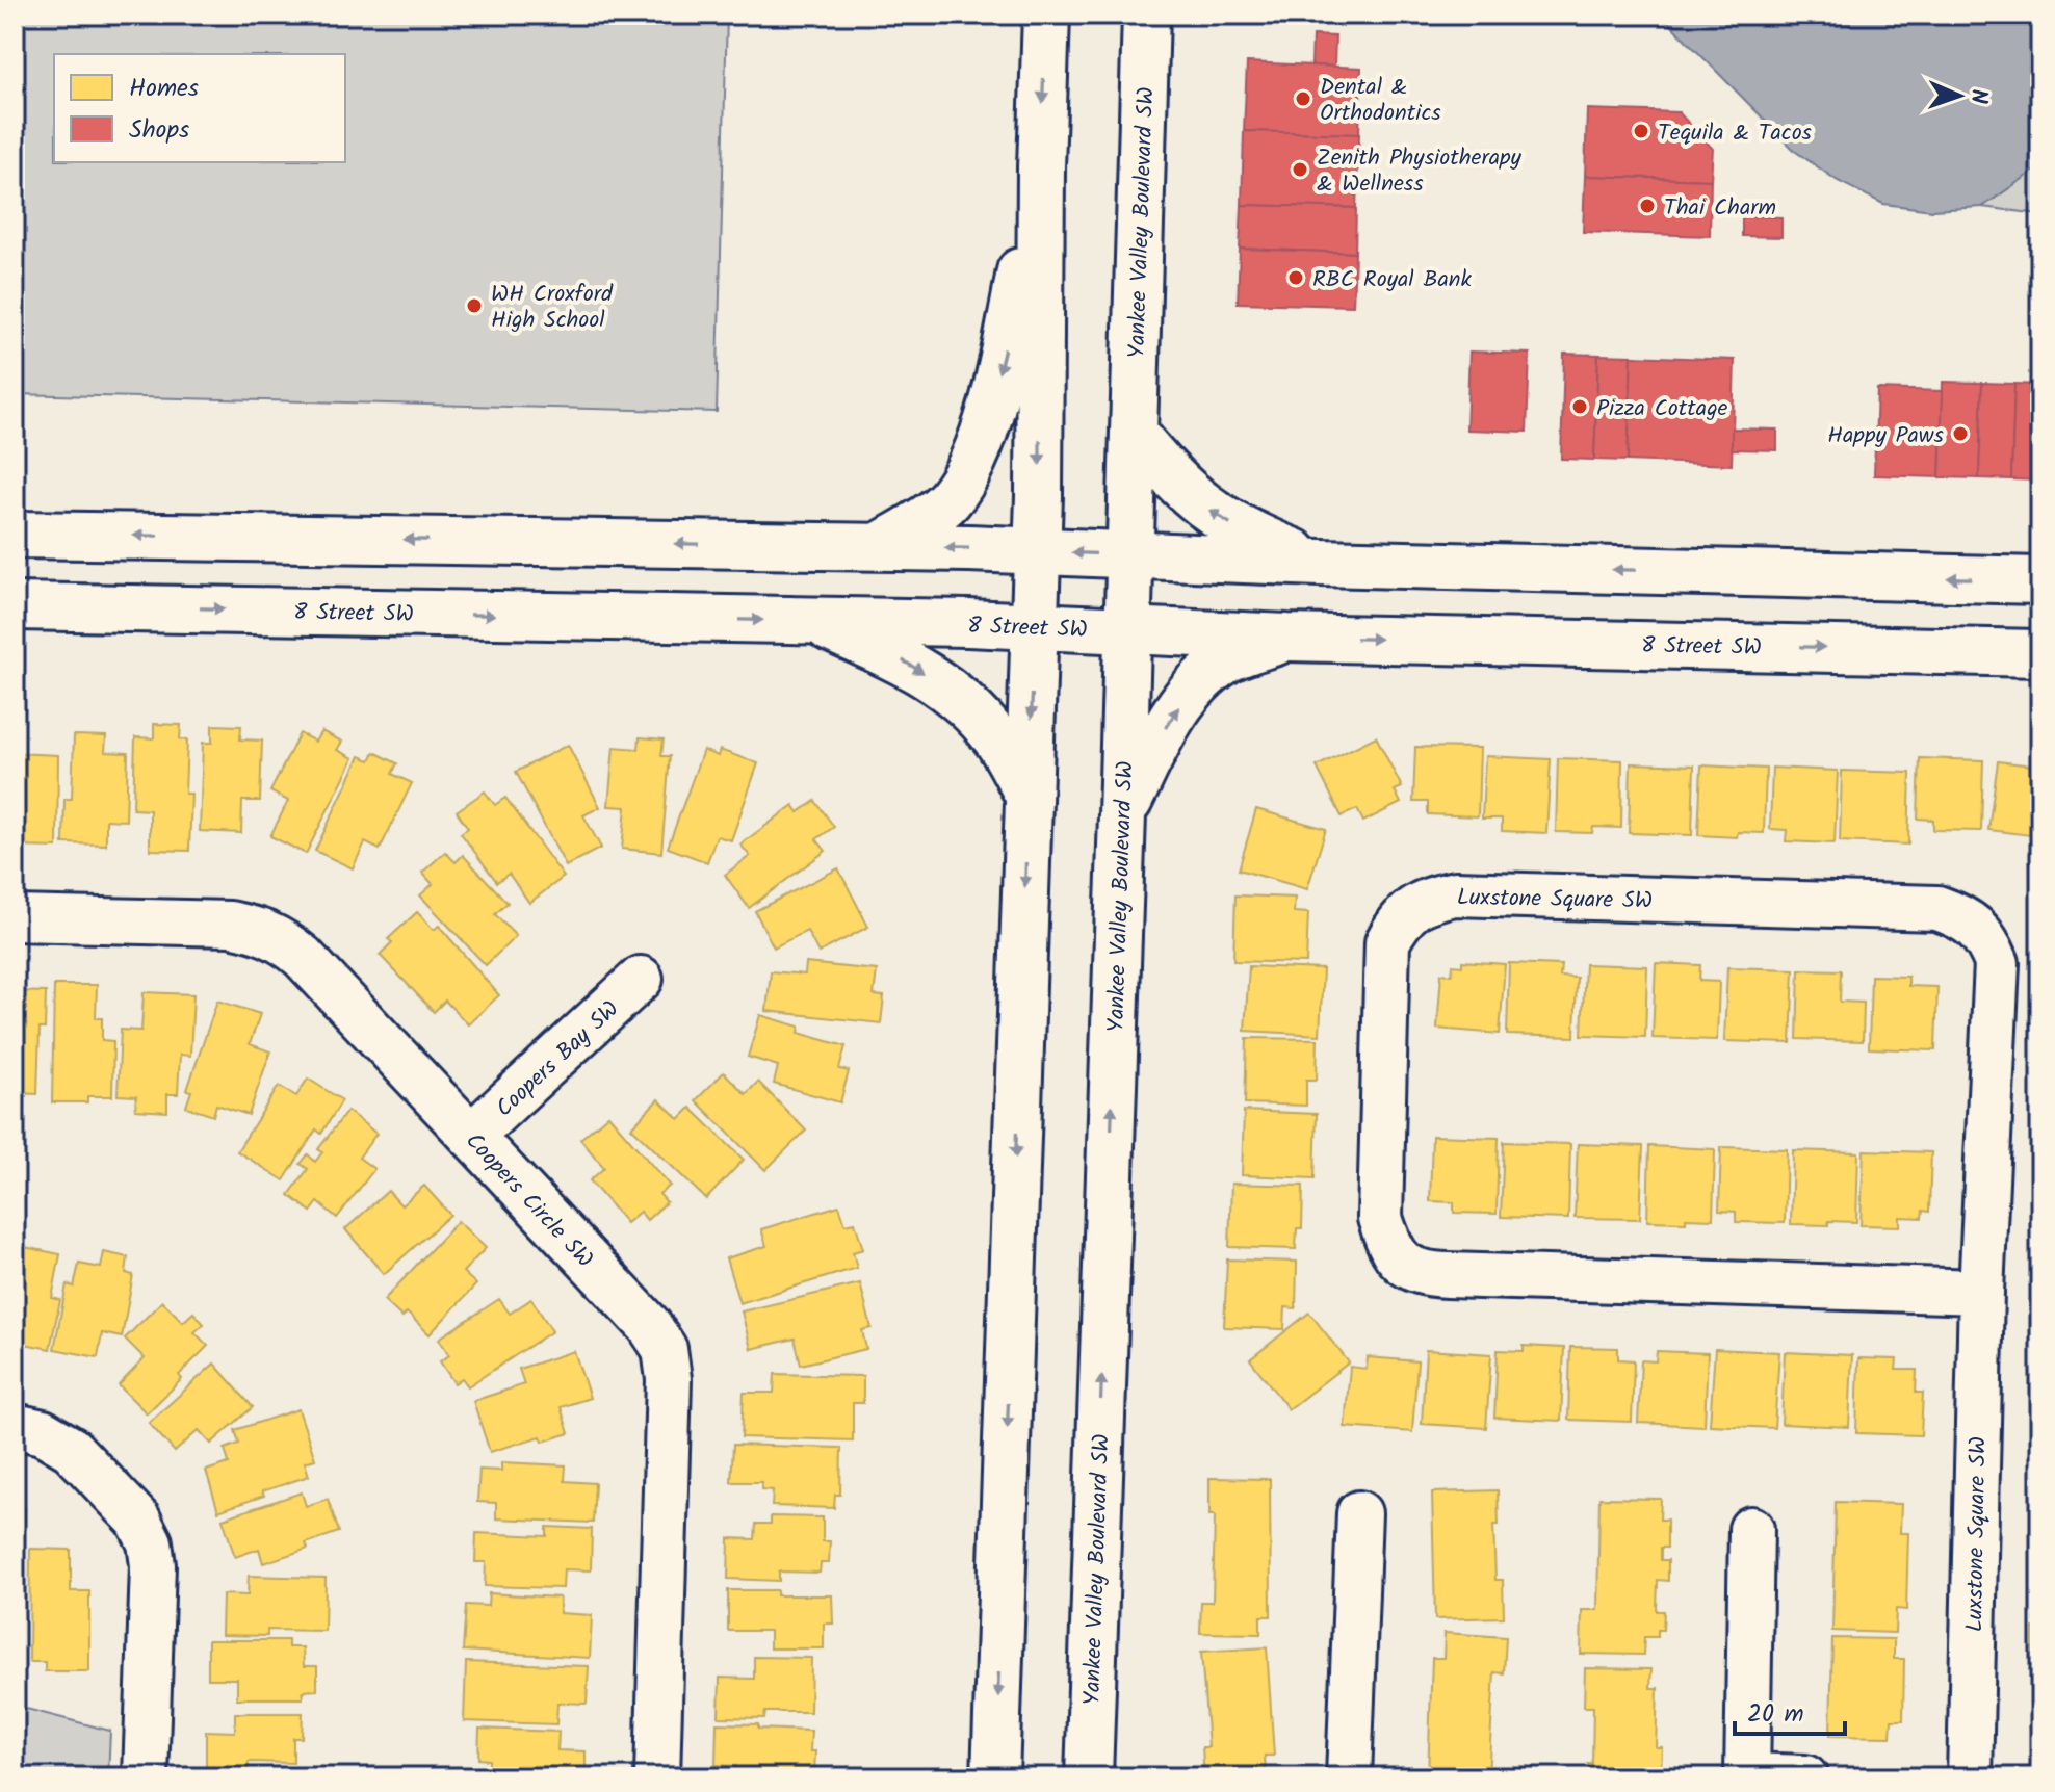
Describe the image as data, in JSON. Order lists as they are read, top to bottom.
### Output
{
  "streets": {
    "main road": ["Yankee Valley Boulevard SW", "8 Street SW"],
    "street": ["Luxstone Square SW", "Coopers Bay SW", "Coopers Circle SW"]
  },
  "crossings": [
    ["Yankee Valley Boulevard SW", "8 Street SW"],
    ["Coopers Bay SW", "Coopers Circle SW"]
  ],
  "places": [
    "Dental & Orthodontics",
    "Tequila & Tacos",
    "Zenith Physiotherapy & Wellness",
    "Thai Charm",
    "RBC Royal Bank",
    "WH Croxford High School",
    "Pizza Cottage",
    "Happy Paws"
  ],
  "legend": ["Homes", "Shops"],
  "scale_bar": "20 m",
  "north": "right"
}
